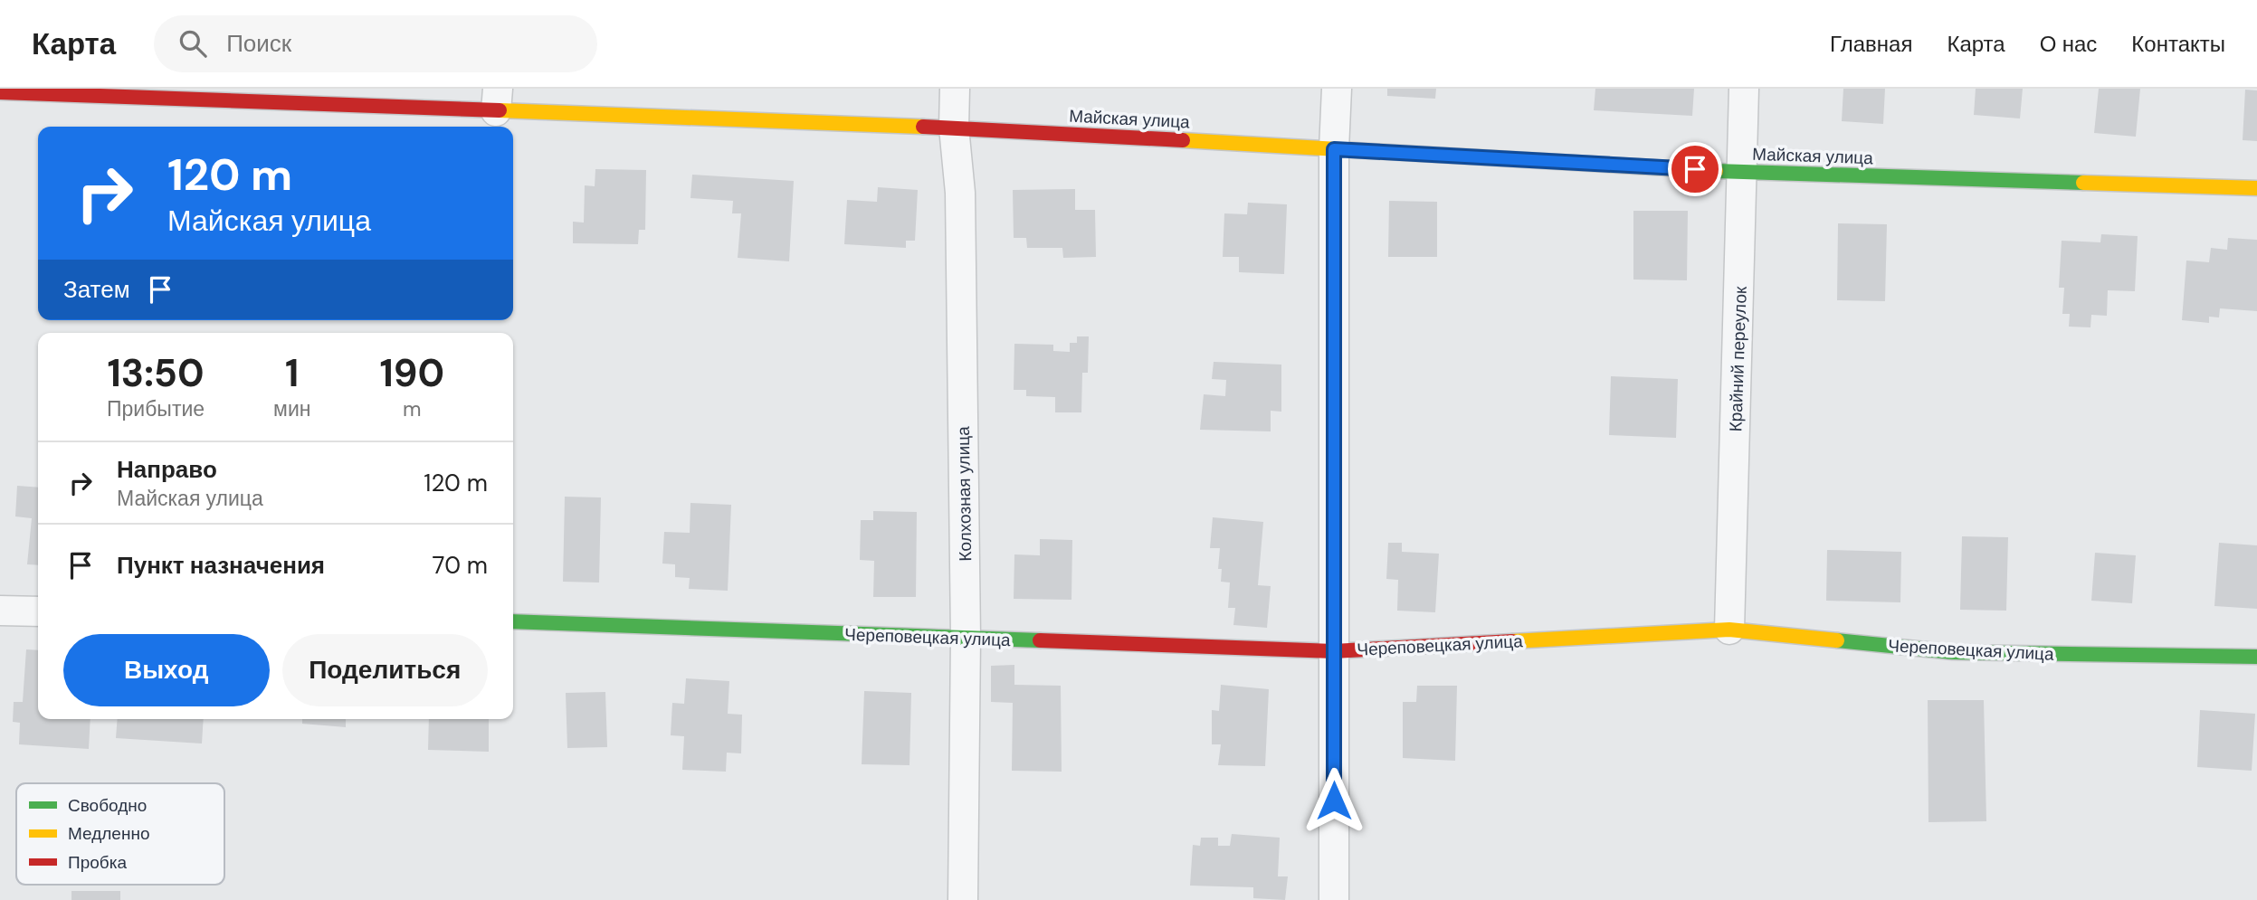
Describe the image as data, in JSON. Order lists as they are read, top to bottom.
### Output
{
  "streets": {
    "street": [
      "Майская улица",
      "Крайний переулок",
      "Колхозная улица",
      "Череповецкая улица"
    ]
  },
  "crossings": [
    ["Майская улица", "Крайний переулок"],
    ["Майская улица", "Колхозная улица"],
    ["Крайний переулок", "Череповецкая улица"],
    ["Колхозная улица", "Череповецкая улица"]
  ],
  "legend": ["Свободно", "Медленно", "Пробка"],
  "page": {
    "header": "Карта",
    "search": "Поиск",
    "nav": [
      "Главная",
      "Карта",
      "О нас",
      "Контакты"
    ],
    "turn": ["120 m", "Майская улица"],
    "then": "Затем",
    "eta": [
      "13:50",
      "Прибытие",
      "1",
      "мин",
      "190",
      "m"
    ],
    "list": [
      {
        "name": "Направо",
        "note": "Майская улица",
        "value": "120 m"
      },
      {
        "name": "Пункт назначения",
        "value": "70 m"
      }
    ],
    "buttons": ["Выход", "Поделиться"]
  }
}
